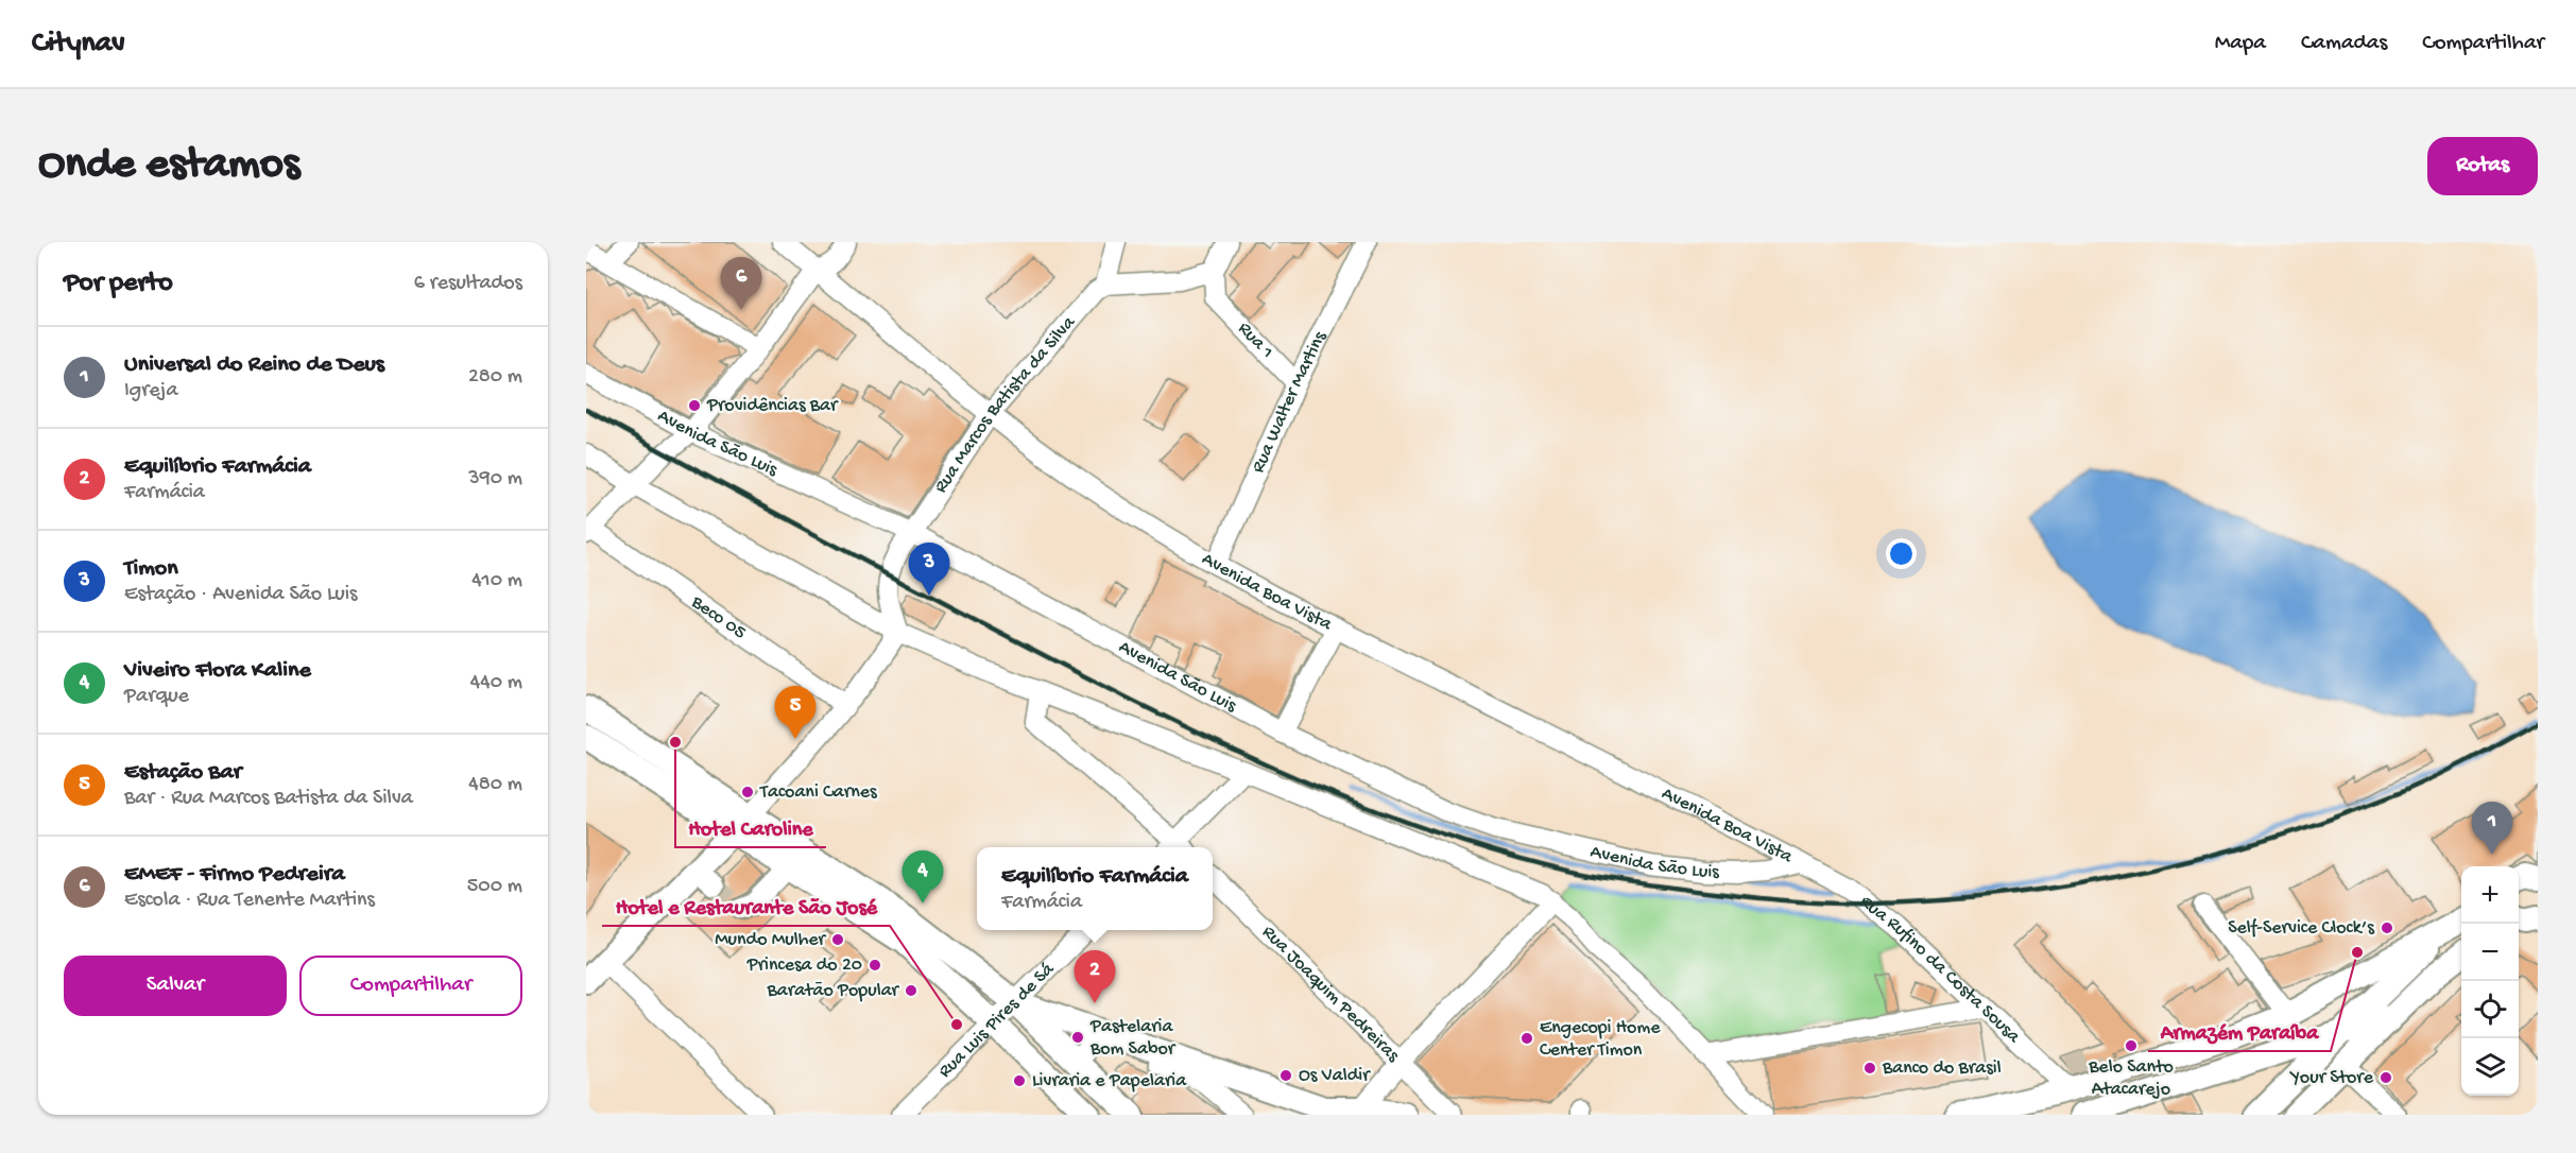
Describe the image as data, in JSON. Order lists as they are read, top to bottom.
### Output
{
  "streets": {
    "street": [
      "Rua 1",
      "Rua Walter Martins",
      "Rua Marcos Batista da Silva",
      "Avenida São Luis",
      "Avenida Boa Vista",
      "Beco 05",
      "Rua Rufino da Costa Sousa",
      "Rua Joaquim Pedreiras",
      "Rua Luis Pires de Sá"
    ]
  },
  "crossings": [
    ["Rua 1", "Rua Walter Martins"],
    ["Rua Walter Martins", "Avenida Boa Vista"],
    ["Rua Marcos Batista da Silva", "Avenida São Luis"],
    ["Rua Marcos Batista da Silva", "Avenida Boa Vista"],
    ["Avenida São Luis", "Avenida Boa Vista"],
    ["Avenida São Luis", "Rua Rufino da Costa Sousa"],
    ["Avenida Boa Vista", "Rua Rufino da Costa Sousa"]
  ],
  "places": [
    "Providências Bar",
    "Hotel Caroline",
    "Tacoani Carnes",
    "Self-Service Clock’s",
    "Mundo Mulher",
    "Armazém Paraíba",
    "Princesa do 20",
    "Baratão Popular",
    "Hotel e Restaurante São José",
    "Pastelaria Bom Sabor",
    "Engecopi Home Center Timon",
    "Belo Santo Atacarejo",
    "Banco do Brasil",
    "Os Valdir",
    "Your Store",
    "Livraria e Papelaria"
  ],
  "page": {
    "header": "Citynav",
    "nav": ["Mapa", "Camadas", "Compartilhar"],
    "buttons": [
      "Rotas",
      ["Salvar", "Compartilhar"]
    ],
    "title": "Onde estamos",
    "heading": ["Por perto", "6 resultados"],
    "pins": [
      "6",
      "3",
      "5",
      "1",
      "4",
      "2"
    ],
    "list": [
      {
        "mark": "1",
        "name": "Universal do Reino de Deus",
        "note": "Igreja",
        "value": "280 m"
      },
      {
        "mark": "2",
        "name": "Equilíbrio Farmácia",
        "note": "Farmácia",
        "value": "390 m"
      },
      {
        "mark": "3",
        "name": "Timon",
        "note": "Estação · Avenida São Luis",
        "value": "410 m"
      },
      {
        "mark": "4",
        "name": "Viveiro Flora Kaline",
        "note": "Parque",
        "value": "440 m"
      },
      {
        "mark": "5",
        "name": "Estação Bar",
        "note": "Bar · Rua Marcos Batista da Silva",
        "value": "480 m"
      },
      {
        "mark": "6",
        "name": "EMEF - Firmo Pedreira",
        "note": "Escola · Rua Tenente Martins",
        "value": "500 m"
      }
    ],
    "popup": ["Equilíbrio Farmácia", "Farmácia"],
    "map_buttons": ["+", "−"]
  }
}
